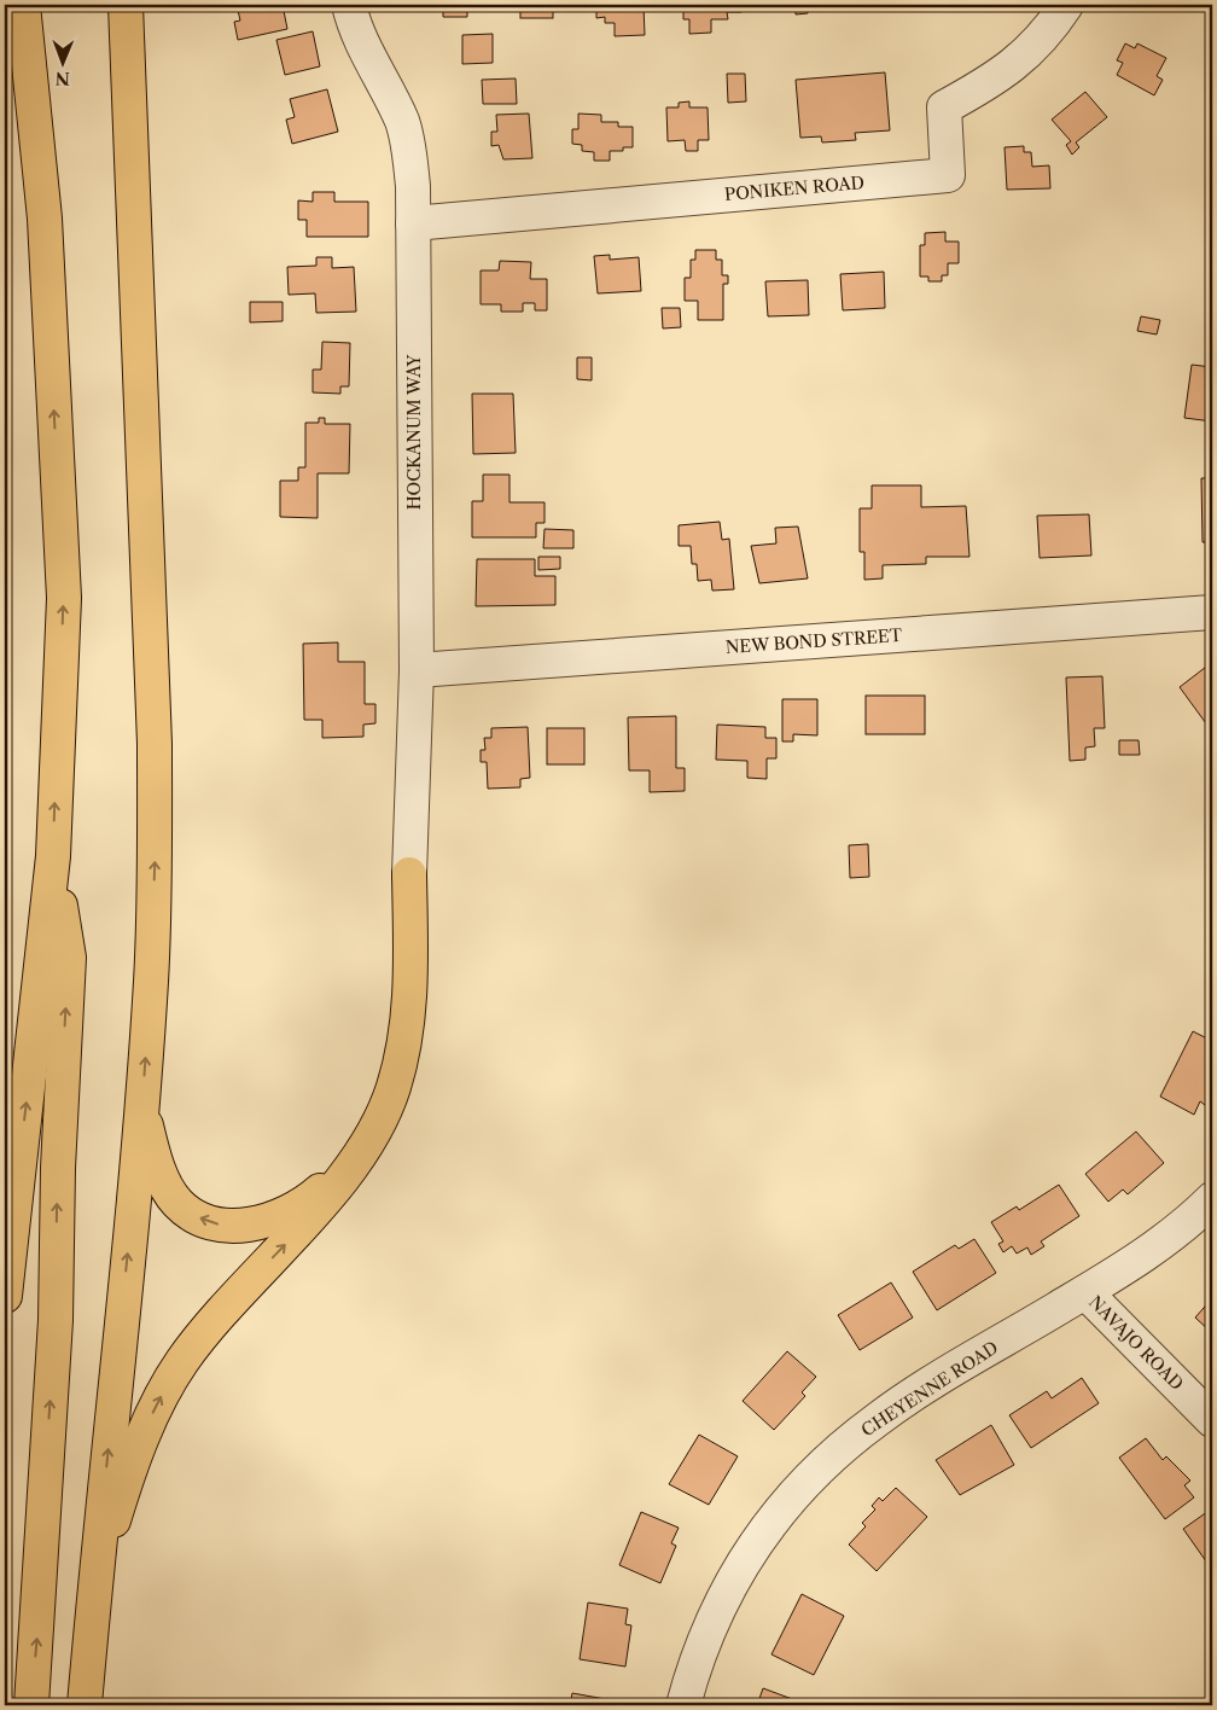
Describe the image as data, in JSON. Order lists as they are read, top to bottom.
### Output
{
  "streets": {
    "street": [
      "PONIKEN ROAD",
      "HOCKANUM WAY",
      "NEW BOND STREET",
      "NAVAJO ROAD",
      "CHEYENNE ROAD"
    ]
  },
  "crossings": [
    ["PONIKEN ROAD", "HOCKANUM WAY"],
    ["HOCKANUM WAY", "NEW BOND STREET"],
    ["NAVAJO ROAD", "CHEYENNE ROAD"]
  ],
  "north": "bottom"
}
